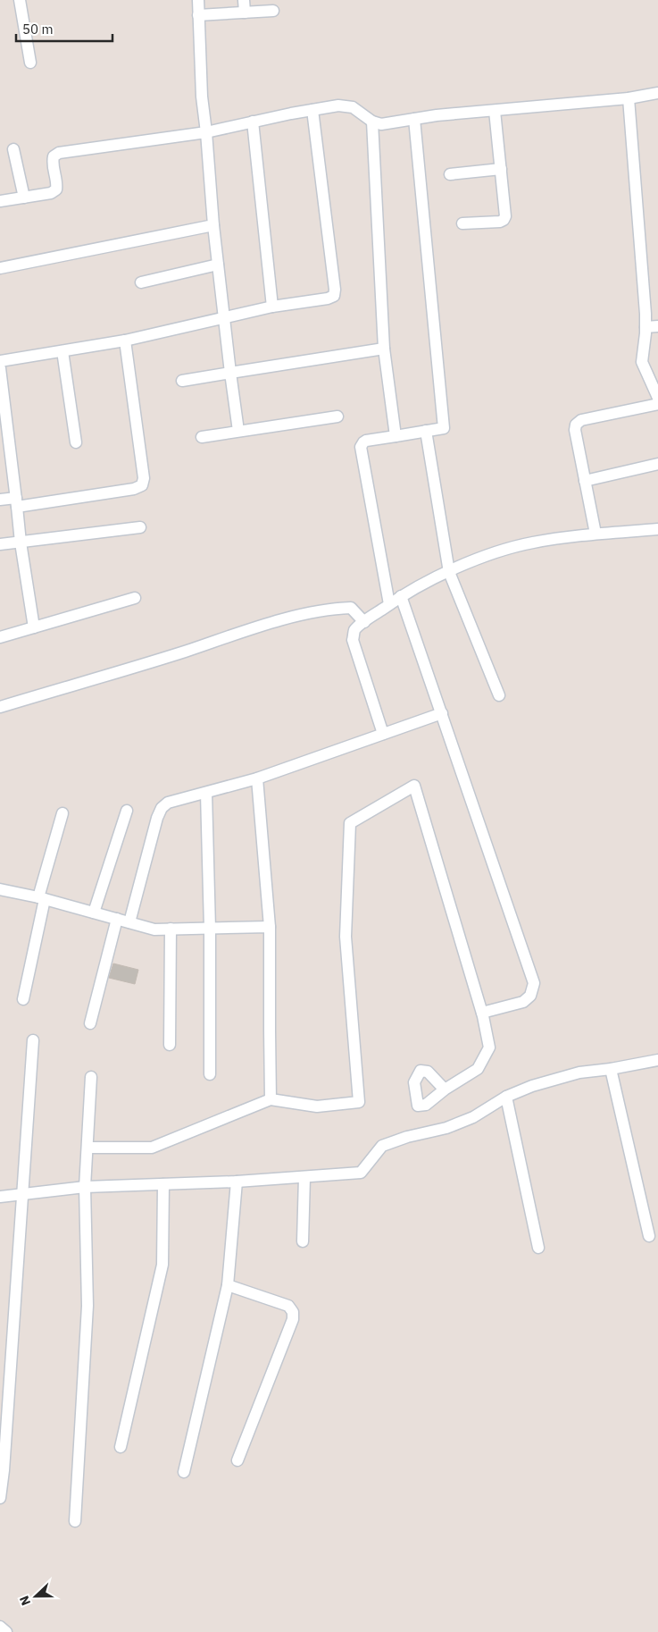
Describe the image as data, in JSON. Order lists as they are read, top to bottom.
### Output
{
  "scale_bar": "50 m",
  "north": "left"
}
